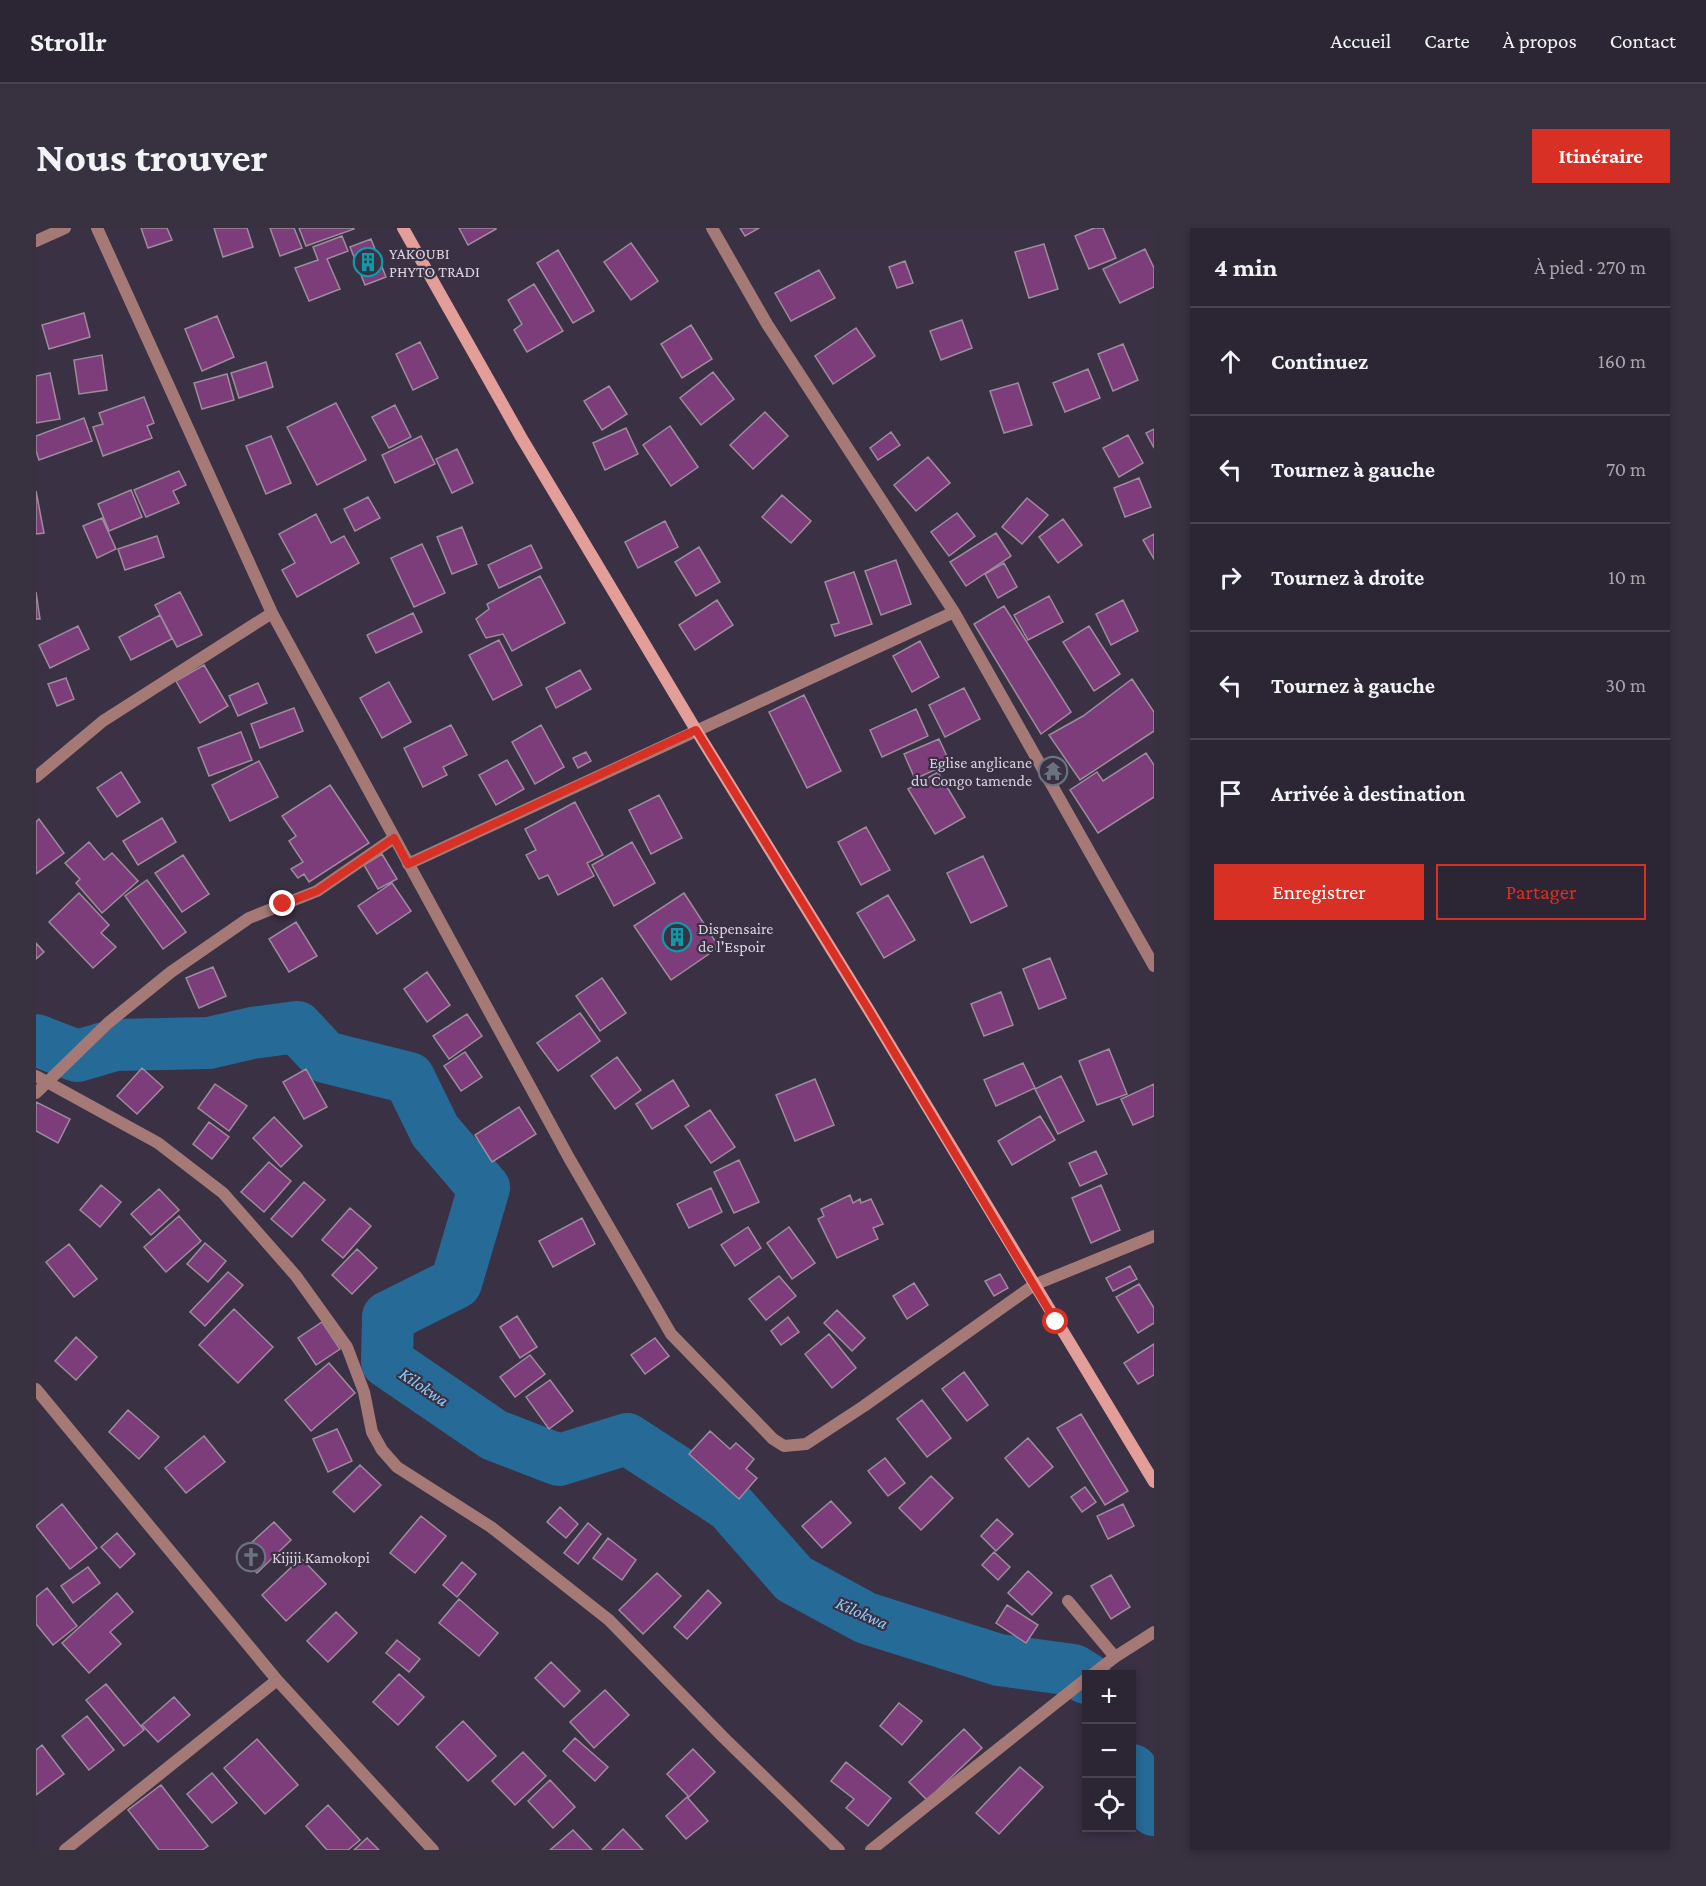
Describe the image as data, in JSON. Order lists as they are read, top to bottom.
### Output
{
  "water": ["Kilokwa"],
  "places": {
    "building": ["YAKOUBI PHYTO TRADI", "Dispensaire de l'Espoir"],
    "temple": ["Eglise anglicane du Congo tamende"],
    "church": ["Kijiji Kamokopi"]
  },
  "page": {
    "header": "Strollr",
    "nav": [
      "Accueil",
      "Carte",
      "À propos",
      "Contact"
    ],
    "buttons": [
      "Itinéraire",
      ["Enregistrer", "Partager"]
    ],
    "title": "Nous trouver",
    "heading": ["4 min", "À pied · 270 m"],
    "list": [
      ["Continuez", "160 m"],
      ["Tournez à gauche", "70 m"],
      ["Tournez à droite", "10 m"],
      ["Tournez à gauche", "30 m"],
      "Arrivée à destination"
    ],
    "map_buttons": ["+", "−"]
  }
}
